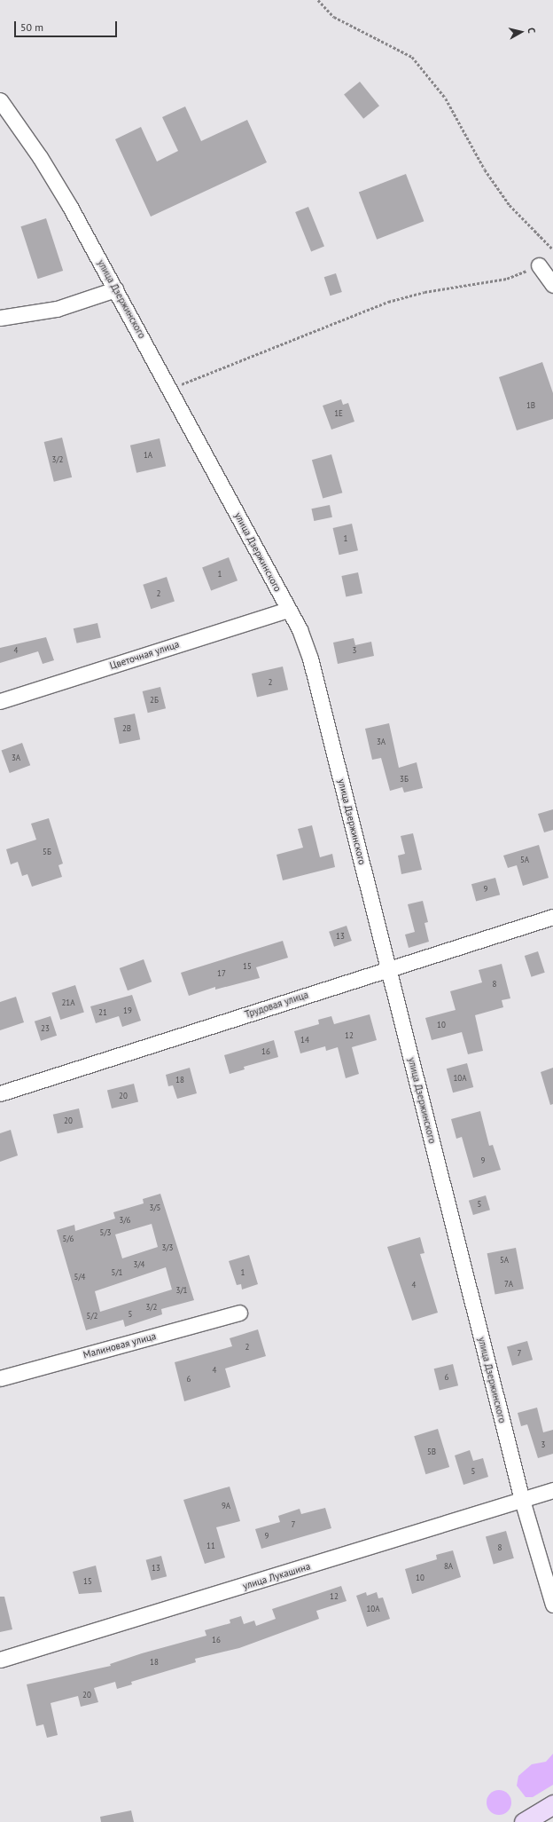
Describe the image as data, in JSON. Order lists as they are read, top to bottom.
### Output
{
  "streets": {
    "street": [
      "улица Дзержинского",
      "Цветочная улица",
      "Трудовая улица",
      "Малиновая улица",
      "улица Лукашина"
    ]
  },
  "crossings": [
    ["улица Дзержинского", "Цветочная улица"],
    ["улица Дзержинского", "Трудовая улица"],
    ["улица Дзержинского", "улица Лукашина"]
  ],
  "house_numbers": [
    "1В",
    "1Е",
    "1А",
    "3/2",
    "1",
    "1",
    "2",
    "4",
    "3",
    "2",
    "2Б",
    "2В",
    "3А",
    "3А",
    "3Б",
    "5Б",
    "5А",
    "9",
    "13",
    "15",
    "17",
    "8",
    "21А",
    "19",
    "21",
    "10",
    "23",
    "12",
    "14",
    "16",
    "10А",
    "18",
    "20",
    "20",
    "9",
    "5",
    "3/5",
    "3/6",
    "5/3",
    "5/6",
    "3/3",
    "5А",
    "3/4",
    "5/1",
    "1",
    "5/4",
    "7А",
    "4",
    "3/1",
    "3/2",
    "5",
    "5/2",
    "2",
    "7",
    "4",
    "6",
    "6",
    "3",
    "5В",
    "5",
    "9А",
    "7",
    "9",
    "11",
    "8",
    "8А",
    "13",
    "10",
    "15",
    "12",
    "10А",
    "16",
    "18",
    "20"
  ],
  "scale_bar": "50 m",
  "north": "right"
}
